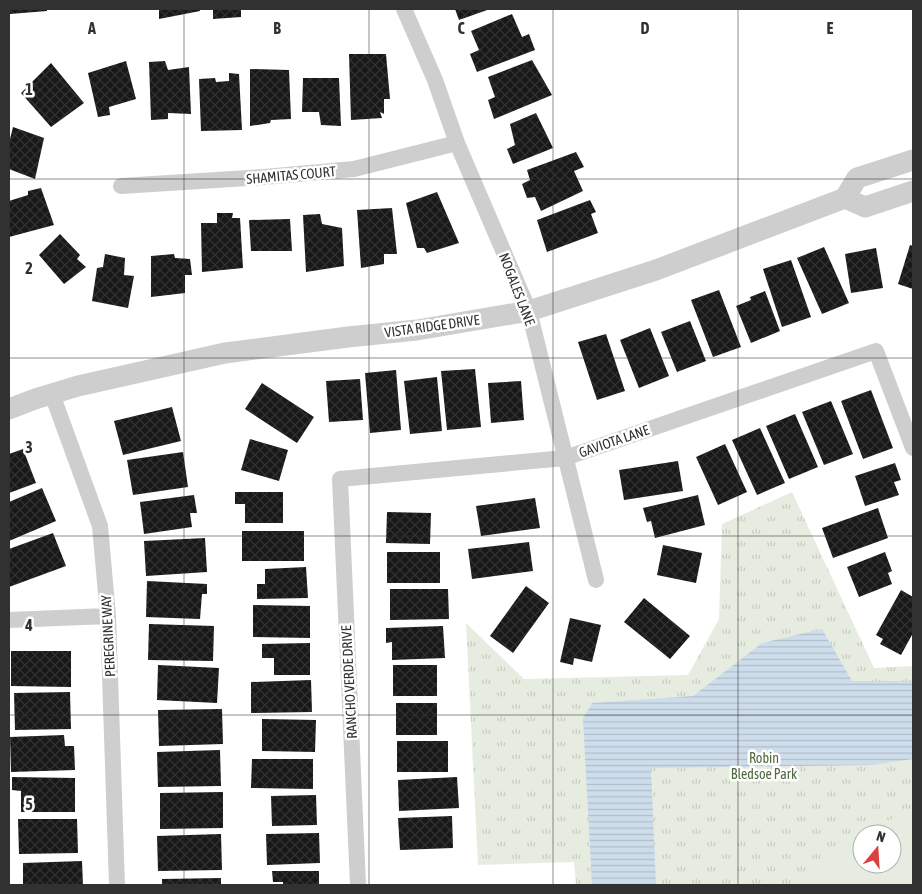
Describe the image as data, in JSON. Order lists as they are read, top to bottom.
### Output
{
  "streets": {
    "street": [
      "SHAMITAS COURT",
      "NOGALES LANE",
      "VISTA RIDGE DRIVE",
      "GAVIOTA LANE",
      "PEREGRINE WAY",
      "RANCHO VERDE DRIVE"
    ]
  },
  "crossings": [
    ["SHAMITAS COURT", "NOGALES LANE"],
    ["NOGALES LANE", "VISTA RIDGE DRIVE"],
    ["NOGALES LANE", "GAVIOTA LANE"],
    ["VISTA RIDGE DRIVE", "PEREGRINE WAY"],
    ["GAVIOTA LANE", "RANCHO VERDE DRIVE"]
  ],
  "parks": ["Robin Bledsoe Park"],
  "north": "top",
  "grid": {
    "columns": [
      "A",
      "B",
      "C",
      "D",
      "E"
    ],
    "rows": [
      "1",
      "2",
      "3",
      "4",
      "5"
    ]
  }
}
